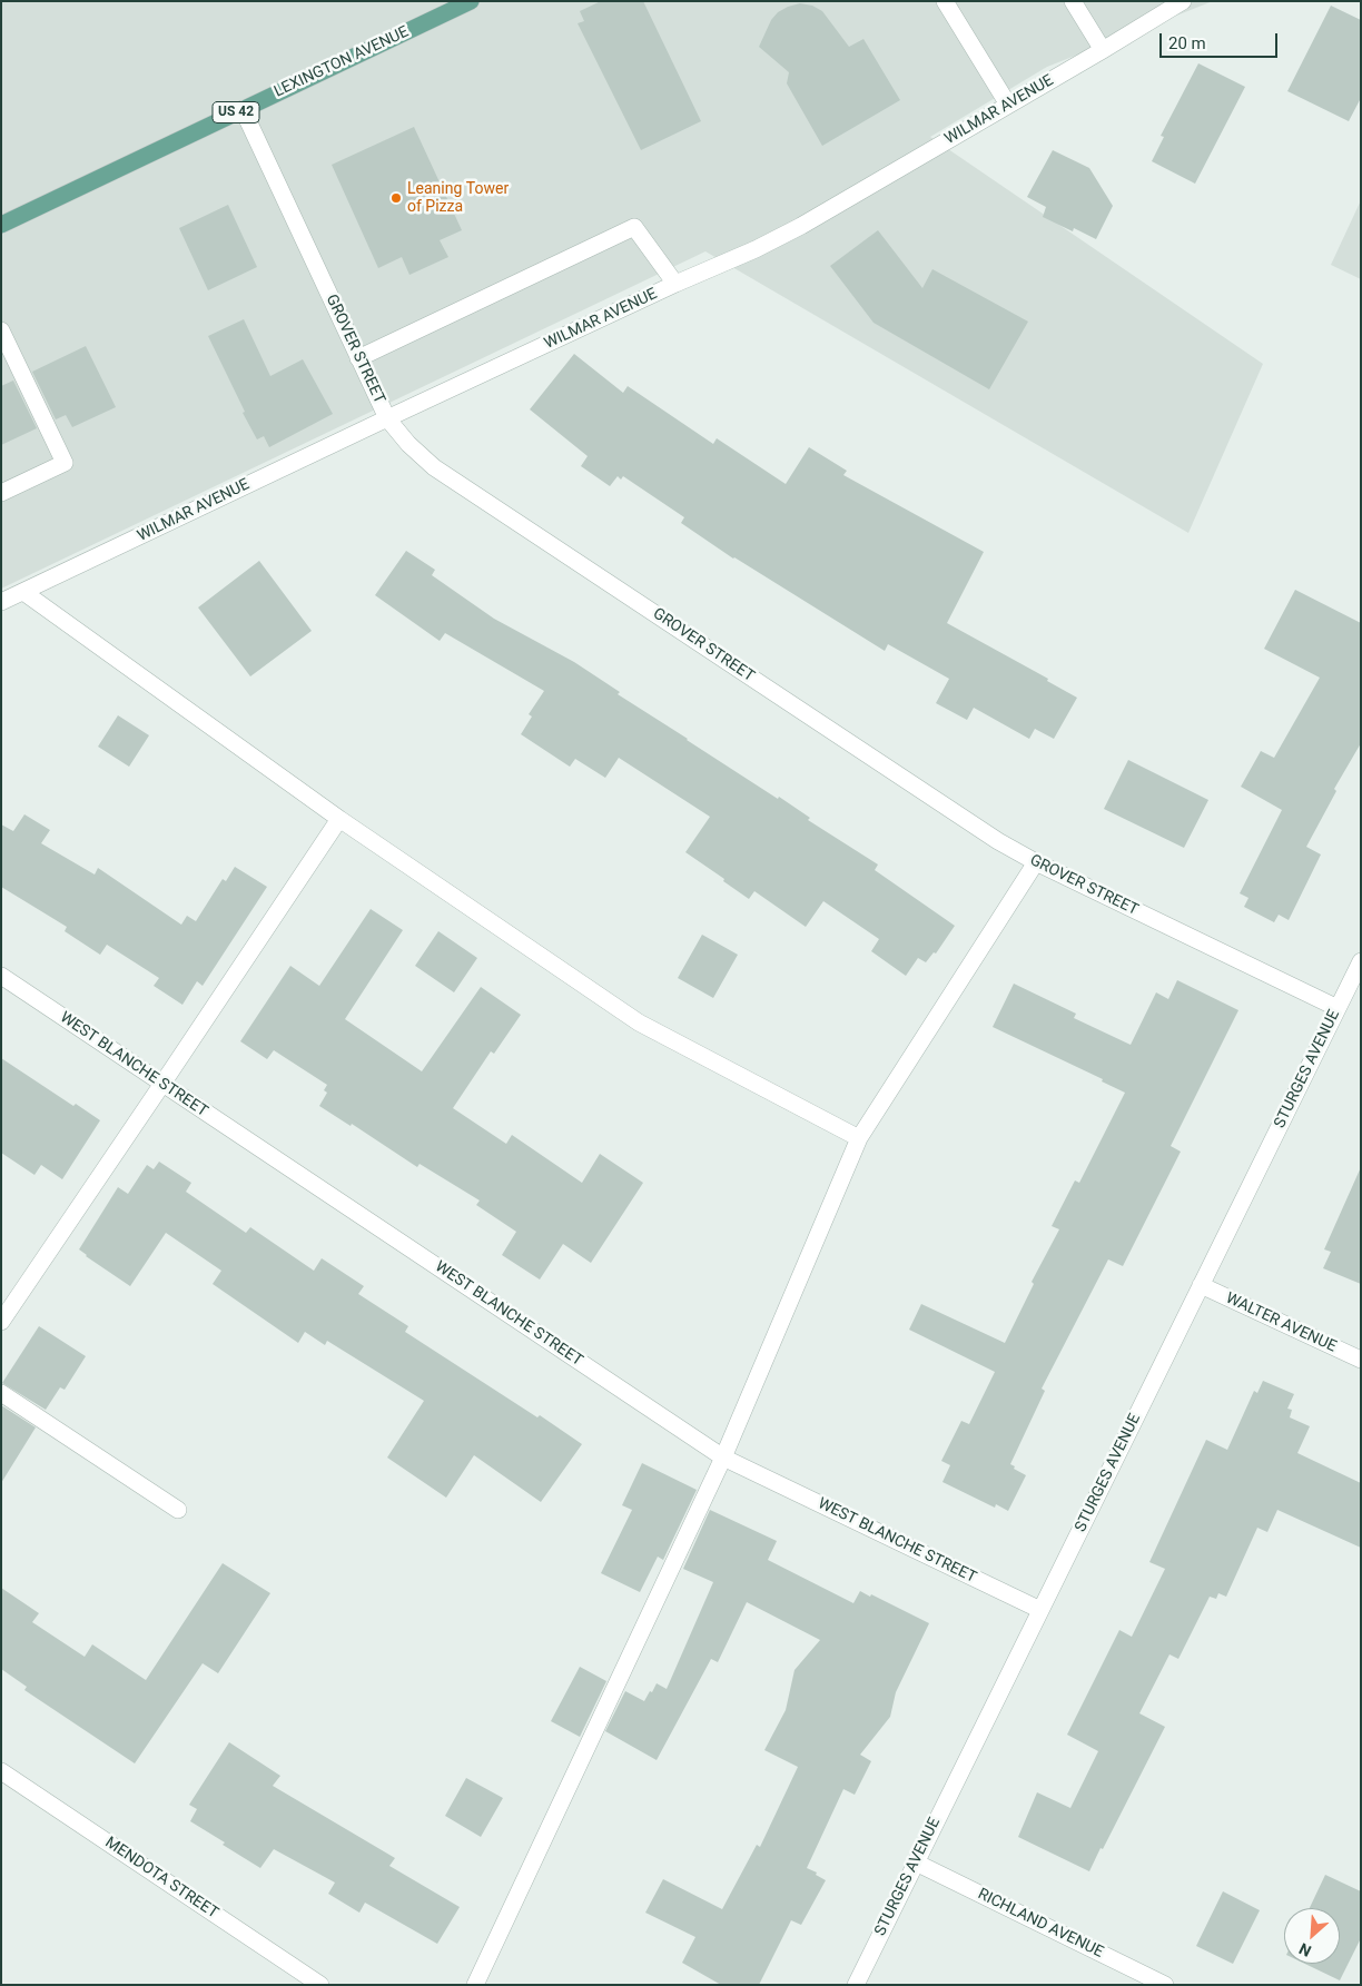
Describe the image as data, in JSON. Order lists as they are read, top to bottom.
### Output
{
  "streets": {
    "main road": ["LEXINGTON AVENUE", "US 42"],
    "street": [
      "WILMAR AVENUE",
      "GROVER STREET",
      "WEST BLANCHE STREET",
      "STURGES AVENUE",
      "WALTER AVENUE",
      "MENDOTA STREET",
      "RICHLAND AVENUE"
    ]
  },
  "crossings": [
    ["LEXINGTON AVENUE", "GROVER STREET"],
    ["WILMAR AVENUE", "GROVER STREET"],
    ["GROVER STREET", "STURGES AVENUE"],
    ["WEST BLANCHE STREET", "STURGES AVENUE"],
    ["STURGES AVENUE", "WALTER AVENUE"],
    ["STURGES AVENUE", "RICHLAND AVENUE"]
  ],
  "places": ["Leaning Tower of Pizza"],
  "scale_bar": "20 m",
  "north": "bottom left"
}
